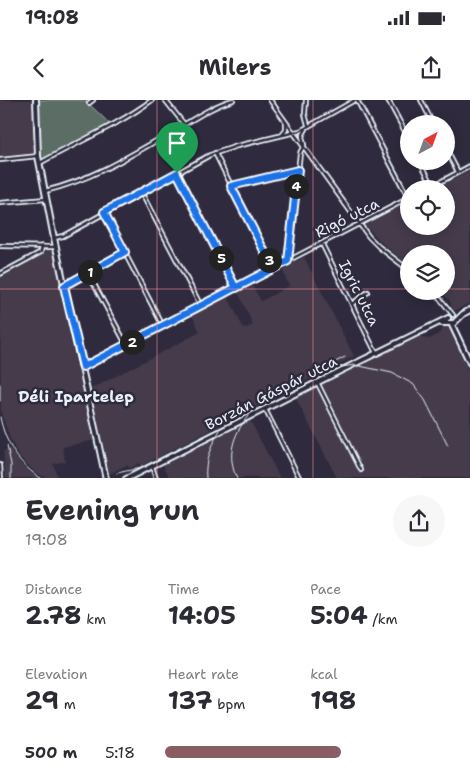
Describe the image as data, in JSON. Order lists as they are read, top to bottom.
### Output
{
  "streets": {
    "street": ["Rigó utca", "Igric utca", "Borzán Gáspár utca"]
  },
  "crossings": [
    ["Rigó utca", "Igric utca"],
    ["Igric utca", "Borzán Gáspár utca"]
  ],
  "districts": ["Déli Ipartelep"],
  "north": "top right",
  "page": {
    "status": "19:08",
    "header": "Milers",
    "pins": [
      "4",
      "5",
      "3",
      "1",
      "2"
    ],
    "heading": ["Evening run", "19:08"],
    "stats": [
      ["Distance", "2.78 km"],
      ["Time", "14:05"],
      ["Pace", "5:04 /km"],
      ["Elevation", "29 m"],
      ["Heart rate", "137 bpm"],
      ["kcal", "198"]
    ],
    "list": [
      {
        "name": "500 m",
        "note": "5:18"
      }
    ]
  }
}
